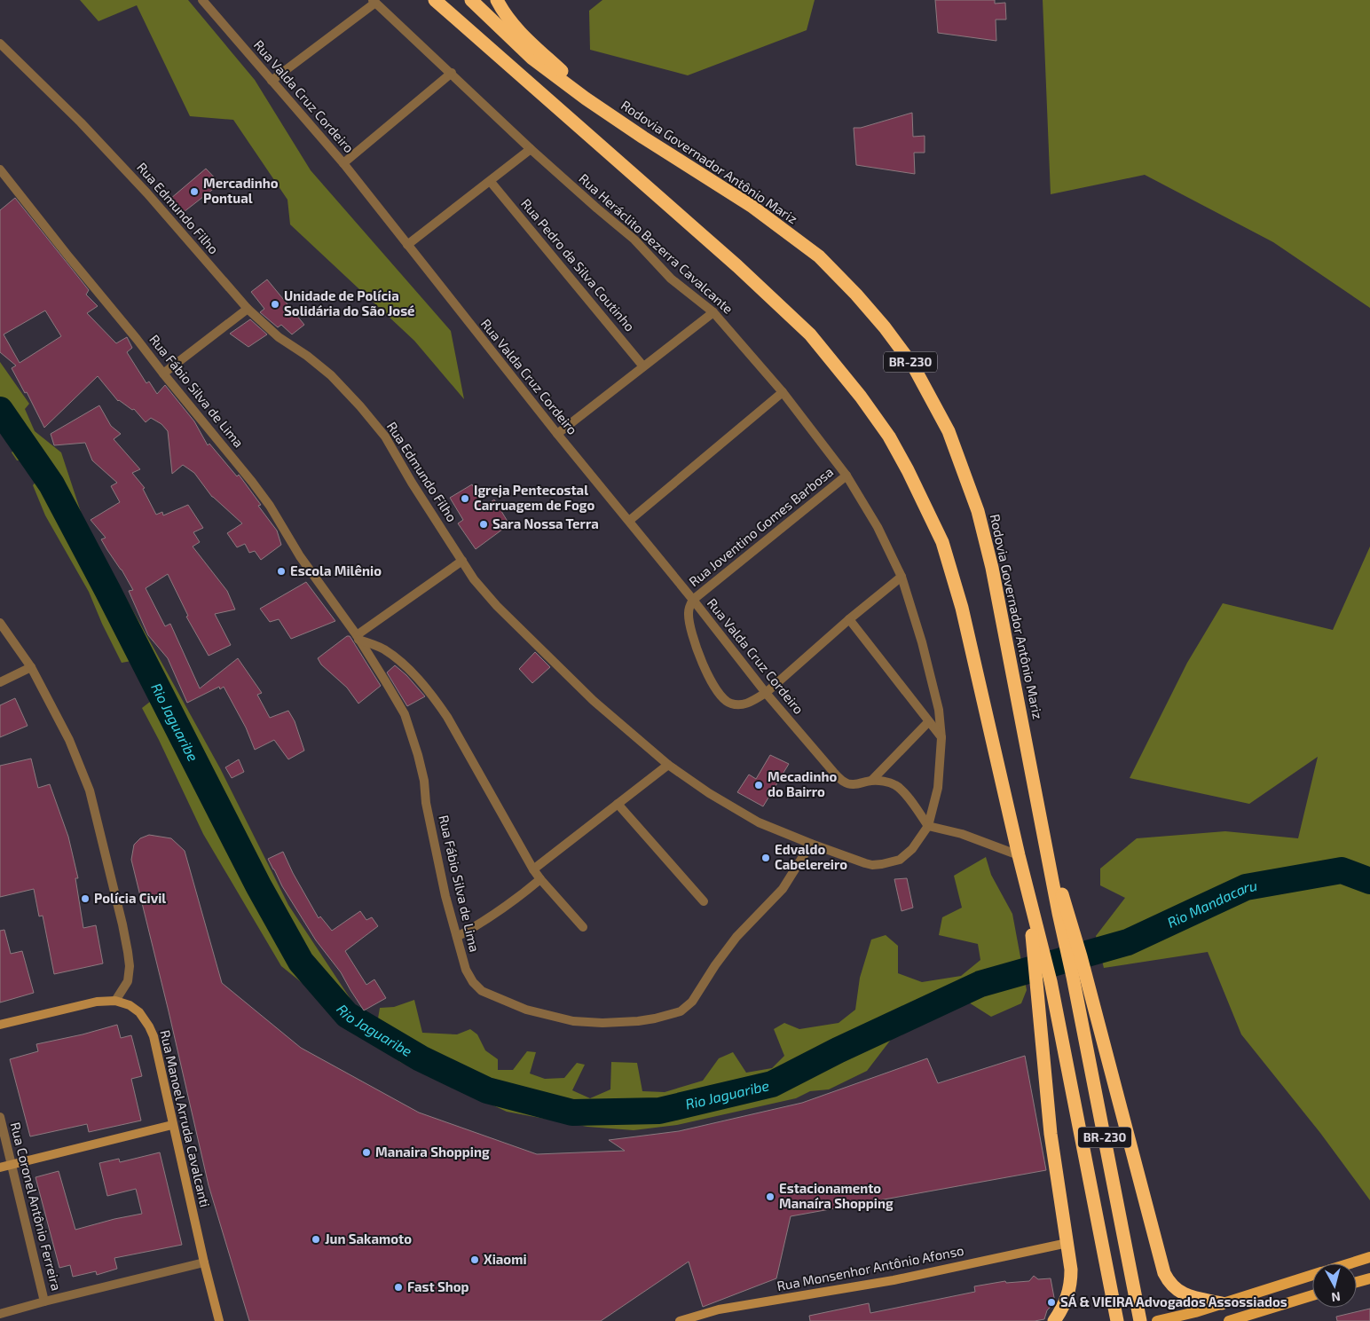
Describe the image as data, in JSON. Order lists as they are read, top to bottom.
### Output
{
  "streets": {
    "highway": ["Rodovia Governador Antônio Mariz", "BR-230"],
    "main road": ["Rua Manoel Arruda Cavalcanti", "Rua Monsenhor Antônio Afonso"],
    "street": [
      "Rua Valda Cruz Cordeiro",
      "Rua Edmundo Filho",
      "Rua Heráclito Bezerra Cavalcante",
      "Rua Pedro da Silva Coutinho",
      "Rua Fábio Silva de Lima",
      "Rua Joventino Gomes Barbosa",
      "Rua Coronel Antônio Ferreira"
    ]
  },
  "crossings": [
    ["Rua Valda Cruz Cordeiro", "Rua Edmundo Filho"],
    ["Rua Valda Cruz Cordeiro", "Rua Heráclito Bezerra Cavalcante"],
    ["Rua Valda Cruz Cordeiro", "Rua Joventino Gomes Barbosa"],
    ["Rodovia Governador Antônio Mariz", "BR-230"],
    ["Rua Edmundo Filho", "Rua Heráclito Bezerra Cavalcante"],
    ["Rua Edmundo Filho", "Rua Fábio Silva de Lima"],
    ["Rua Heráclito Bezerra Cavalcante", "Rua Joventino Gomes Barbosa"]
  ],
  "water": ["Rio Jaguaribe", "Rio Mandacaru"],
  "places": [
    "Mercadinho Pontual",
    "Unidade de Polícia Solidária do São José",
    "Igreja Pentecostal Carruagem de Fogo",
    "Sara Nossa Terra",
    "Escola Milênio",
    "Mecadinho do Bairro",
    "Edvaldo Cabelereiro",
    "Polícia Civil",
    "Manaira Shopping",
    "Estacionamento Manaíra Shopping",
    "Jun Sakamoto",
    "Xiaomi",
    "Fast Shop",
    "SÁ & VIEIRA Advogados Assossiados"
  ],
  "north": "bottom"
}
